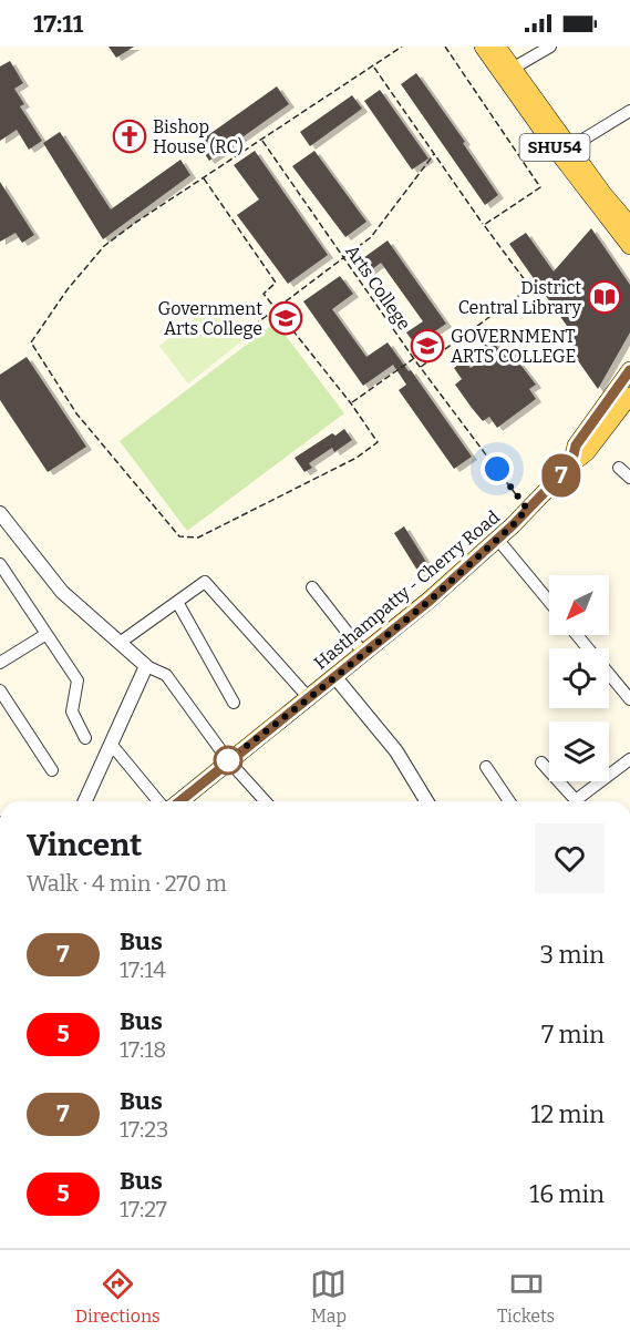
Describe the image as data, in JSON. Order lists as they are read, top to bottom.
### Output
{
  "streets": {
    "main road": ["SHU54", "Hasthampatty - Cherry Road"],
    "path": ["Arts College"]
  },
  "crossings": [
    ["Arts College", "Hasthampatty - Cherry Road"]
  ],
  "places": {
    "church": ["Bishop House (RC)"],
    "library": ["District Central Library"],
    "school or university": ["Government Arts College", "GOVERNMENT ARTS COLLEGE"]
  },
  "lines": ["bus line 7"],
  "north": "bottom left",
  "page": {
    "status": "17:11",
    "on_map": "7",
    "heading": ["Vincent", "Walk · 4 min · 270 m"],
    "list": [
      {
        "mark": "7",
        "name": "Bus",
        "note": "17:14",
        "value": "3 min"
      },
      {
        "mark": "5",
        "name": "Bus",
        "note": "17:18",
        "value": "7 min"
      },
      {
        "mark": "7",
        "name": "Bus",
        "note": "17:23",
        "value": "12 min"
      },
      {
        "mark": "5",
        "name": "Bus",
        "note": "17:27",
        "value": "16 min"
      }
    ],
    "tabs": ["Directions", "Map", "Tickets"]
  }
}
